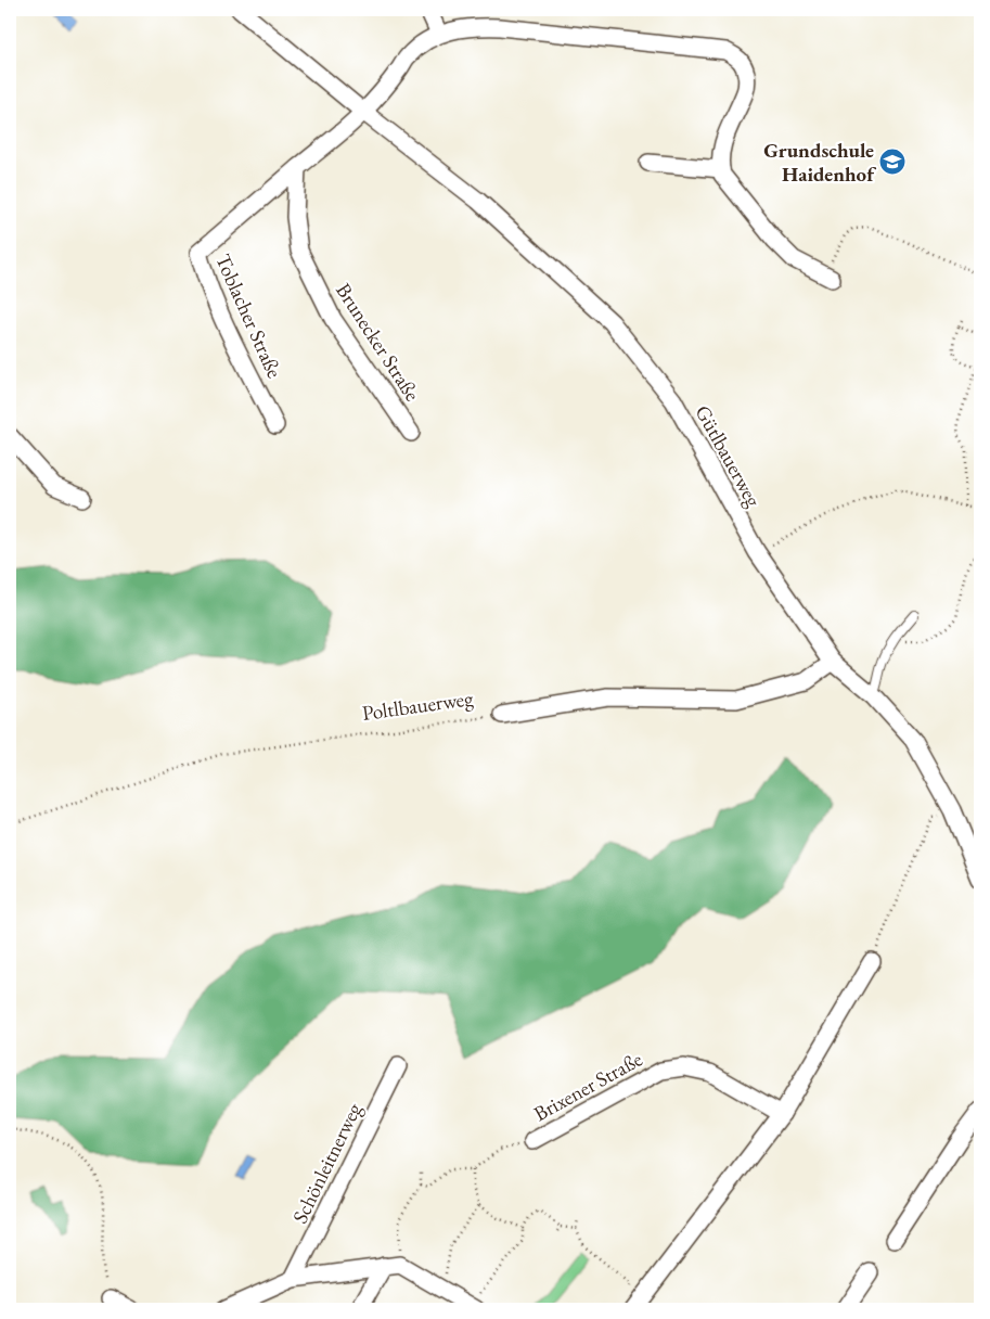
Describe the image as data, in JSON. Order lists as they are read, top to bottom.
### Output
{
  "streets": {
    "street": [
      "Toblacher Straße",
      "Brunecker Straße",
      "Gütlbauerweg",
      "Poltlbauerweg",
      "Brixener Straße",
      "Schönleitnerweg"
    ]
  },
  "crossings": [
    ["Toblacher Straße", "Brunecker Straße"],
    ["Gütlbauerweg", "Poltlbauerweg"]
  ],
  "places": {
    "school or university": ["Grundschule Haidenhof"]
  }
}
